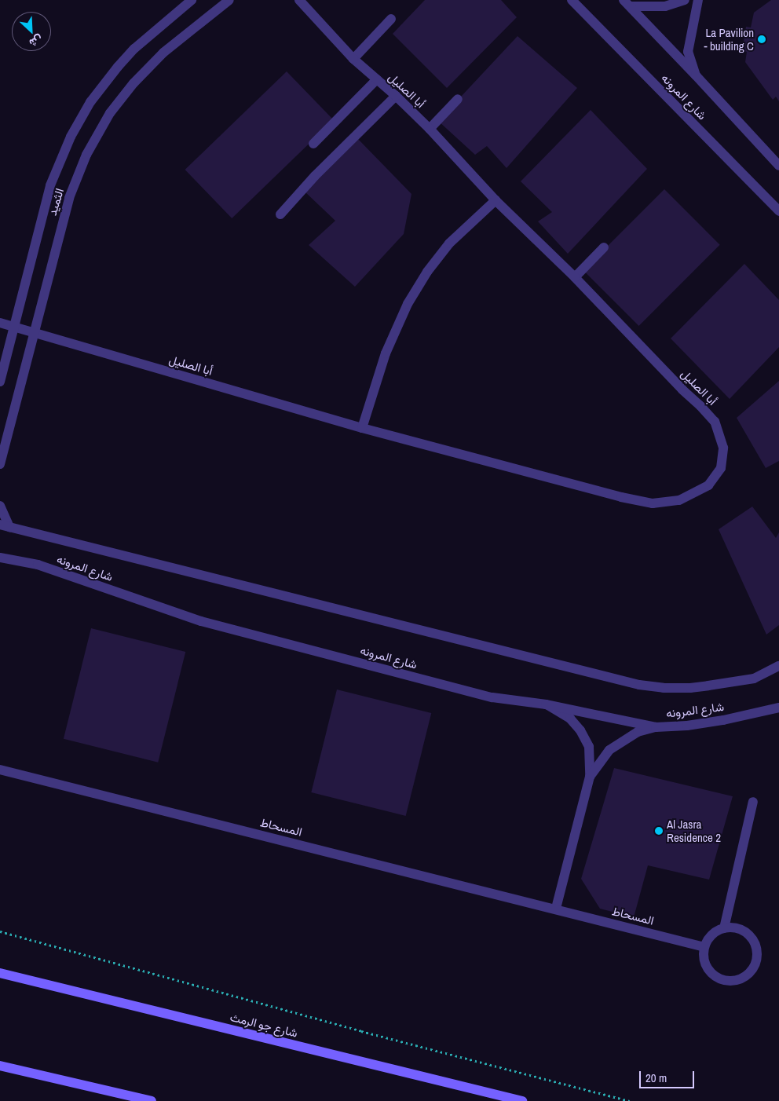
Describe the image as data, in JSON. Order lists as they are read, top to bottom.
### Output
{
  "streets": {
    "main road": ["شارع جو الرمث"],
    "street": [
      "أبا الصليل",
      "شارع المرونه",
      "الثميد",
      "المسحاط"
    ]
  },
  "crossings": [
    ["أبا الصليل", "الثميد"]
  ],
  "places": ["La Pavilion - building C", "Al Jasra Residence 2"],
  "scale_bar": "20 m",
  "north": "bottom right"
}
